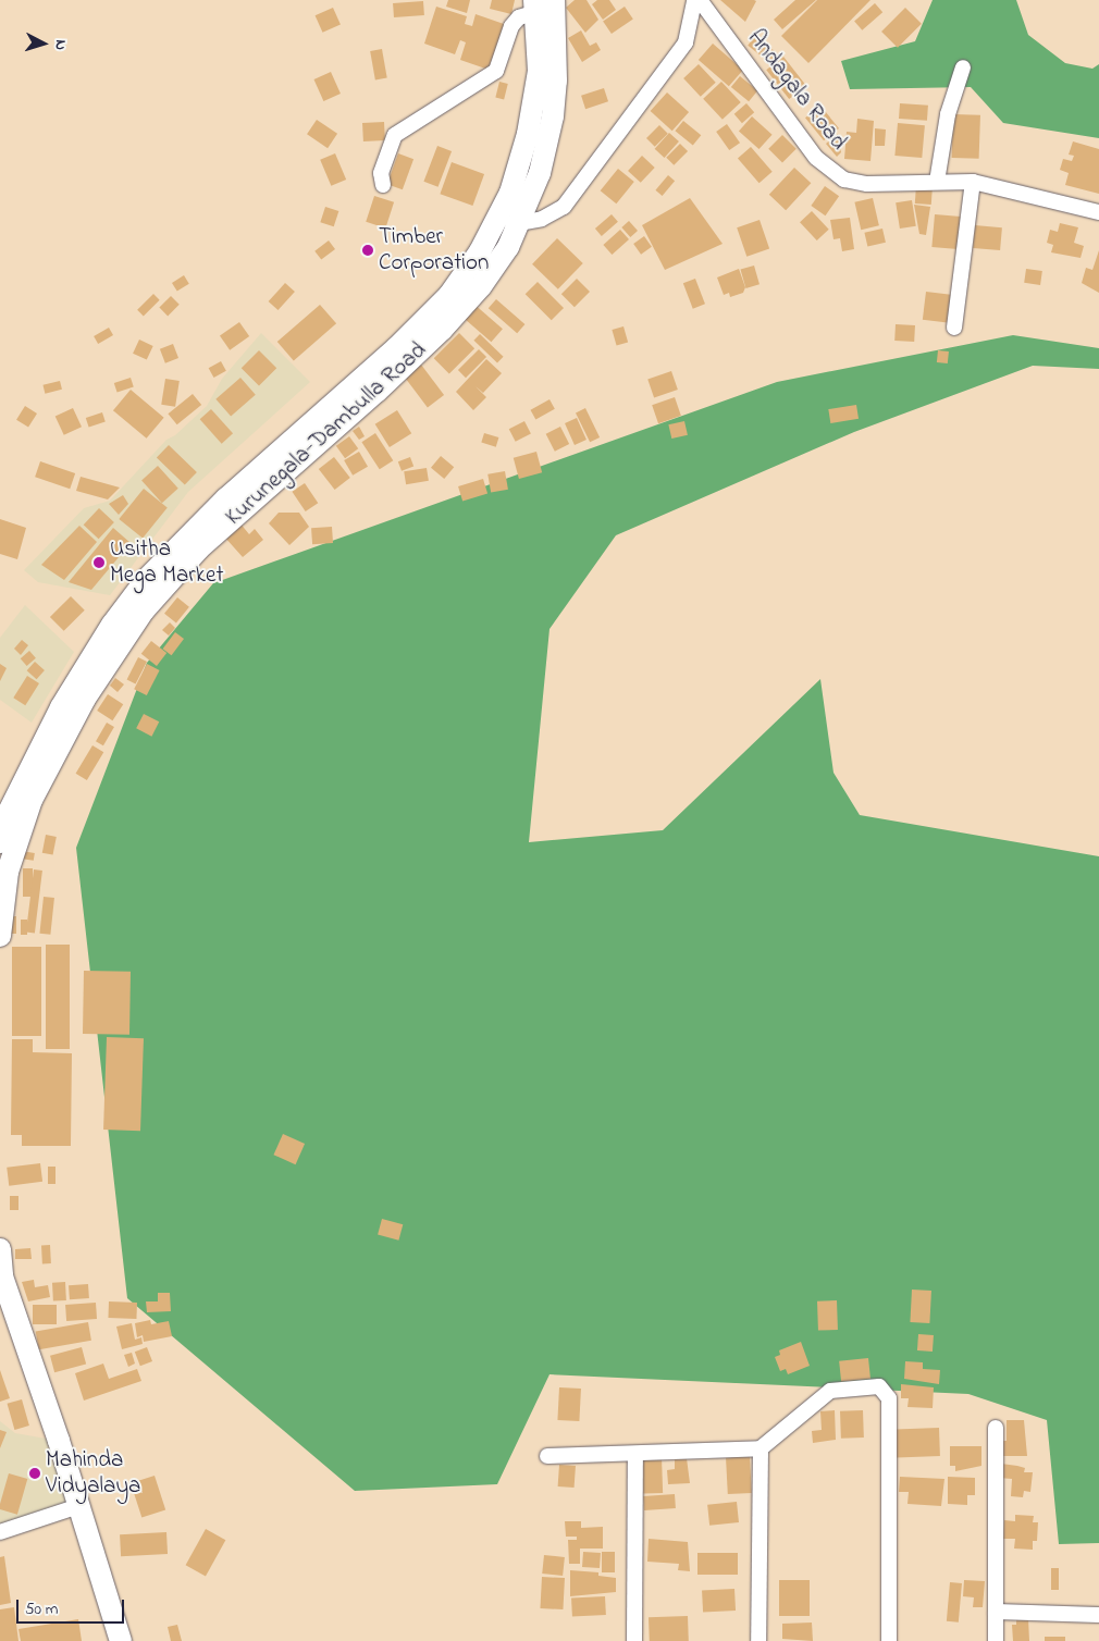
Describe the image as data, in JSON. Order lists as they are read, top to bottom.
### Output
{
  "streets": {
    "highway": ["Kurunegala-Dambulla Road"],
    "street": ["Andagala Road"]
  },
  "places": ["Timber Corporation", "Usitha Mega Market", "Mahinda Vidyalaya"],
  "scale_bar": "50 m",
  "north": "right"
}
